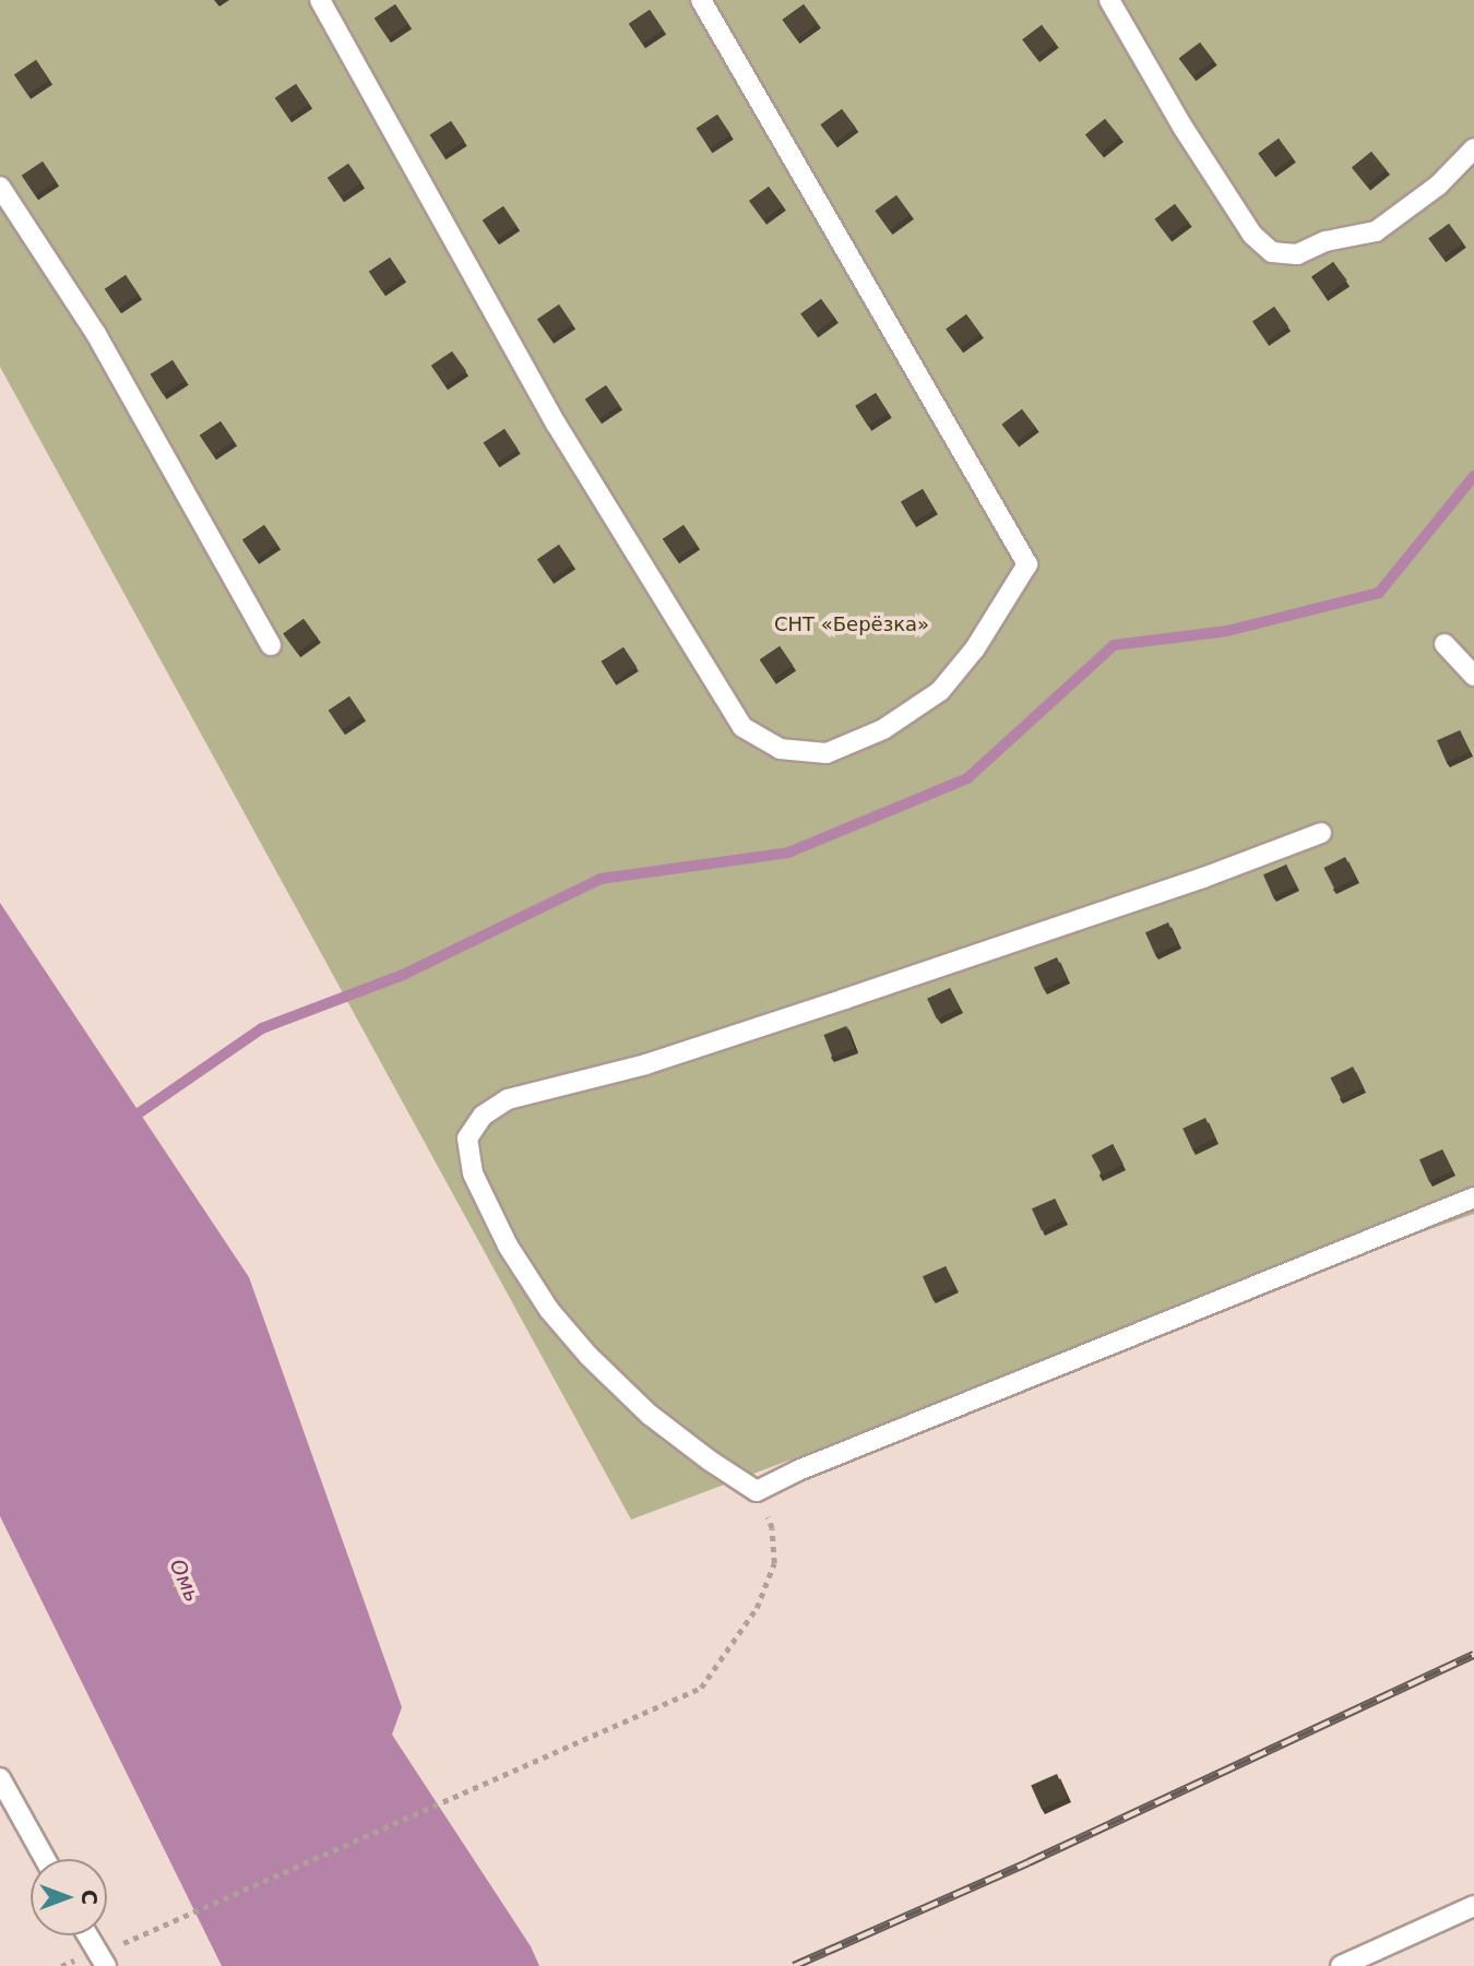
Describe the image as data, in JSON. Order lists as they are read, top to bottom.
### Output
{
  "water": ["Омь"],
  "parks": ["СНТ «Берёзка»"],
  "north": "right"
}
